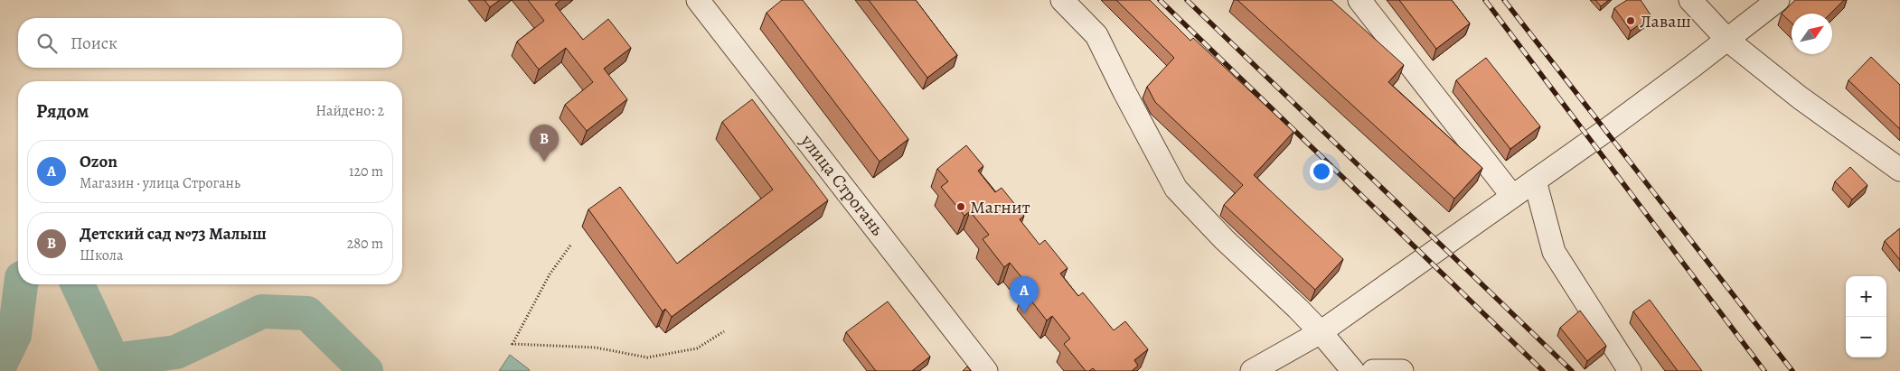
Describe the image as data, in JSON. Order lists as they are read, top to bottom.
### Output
{
  "streets": {
    "street": ["улица Строгань"]
  },
  "places": ["Лаваш", "Магнит"],
  "north": "top right",
  "page": {
    "search": "Поиск",
    "heading": ["Рядом", "Найдено: 2"],
    "pins": ["B", "A"],
    "list": [
      {
        "mark": "A",
        "name": "Ozon",
        "note": "Магазин · улица Строгань",
        "value": "120 m"
      },
      {
        "mark": "B",
        "name": "Детский сад №73 Малыш",
        "note": "Школа",
        "value": "280 m"
      }
    ],
    "map_buttons": ["+", "−"]
  }
}
